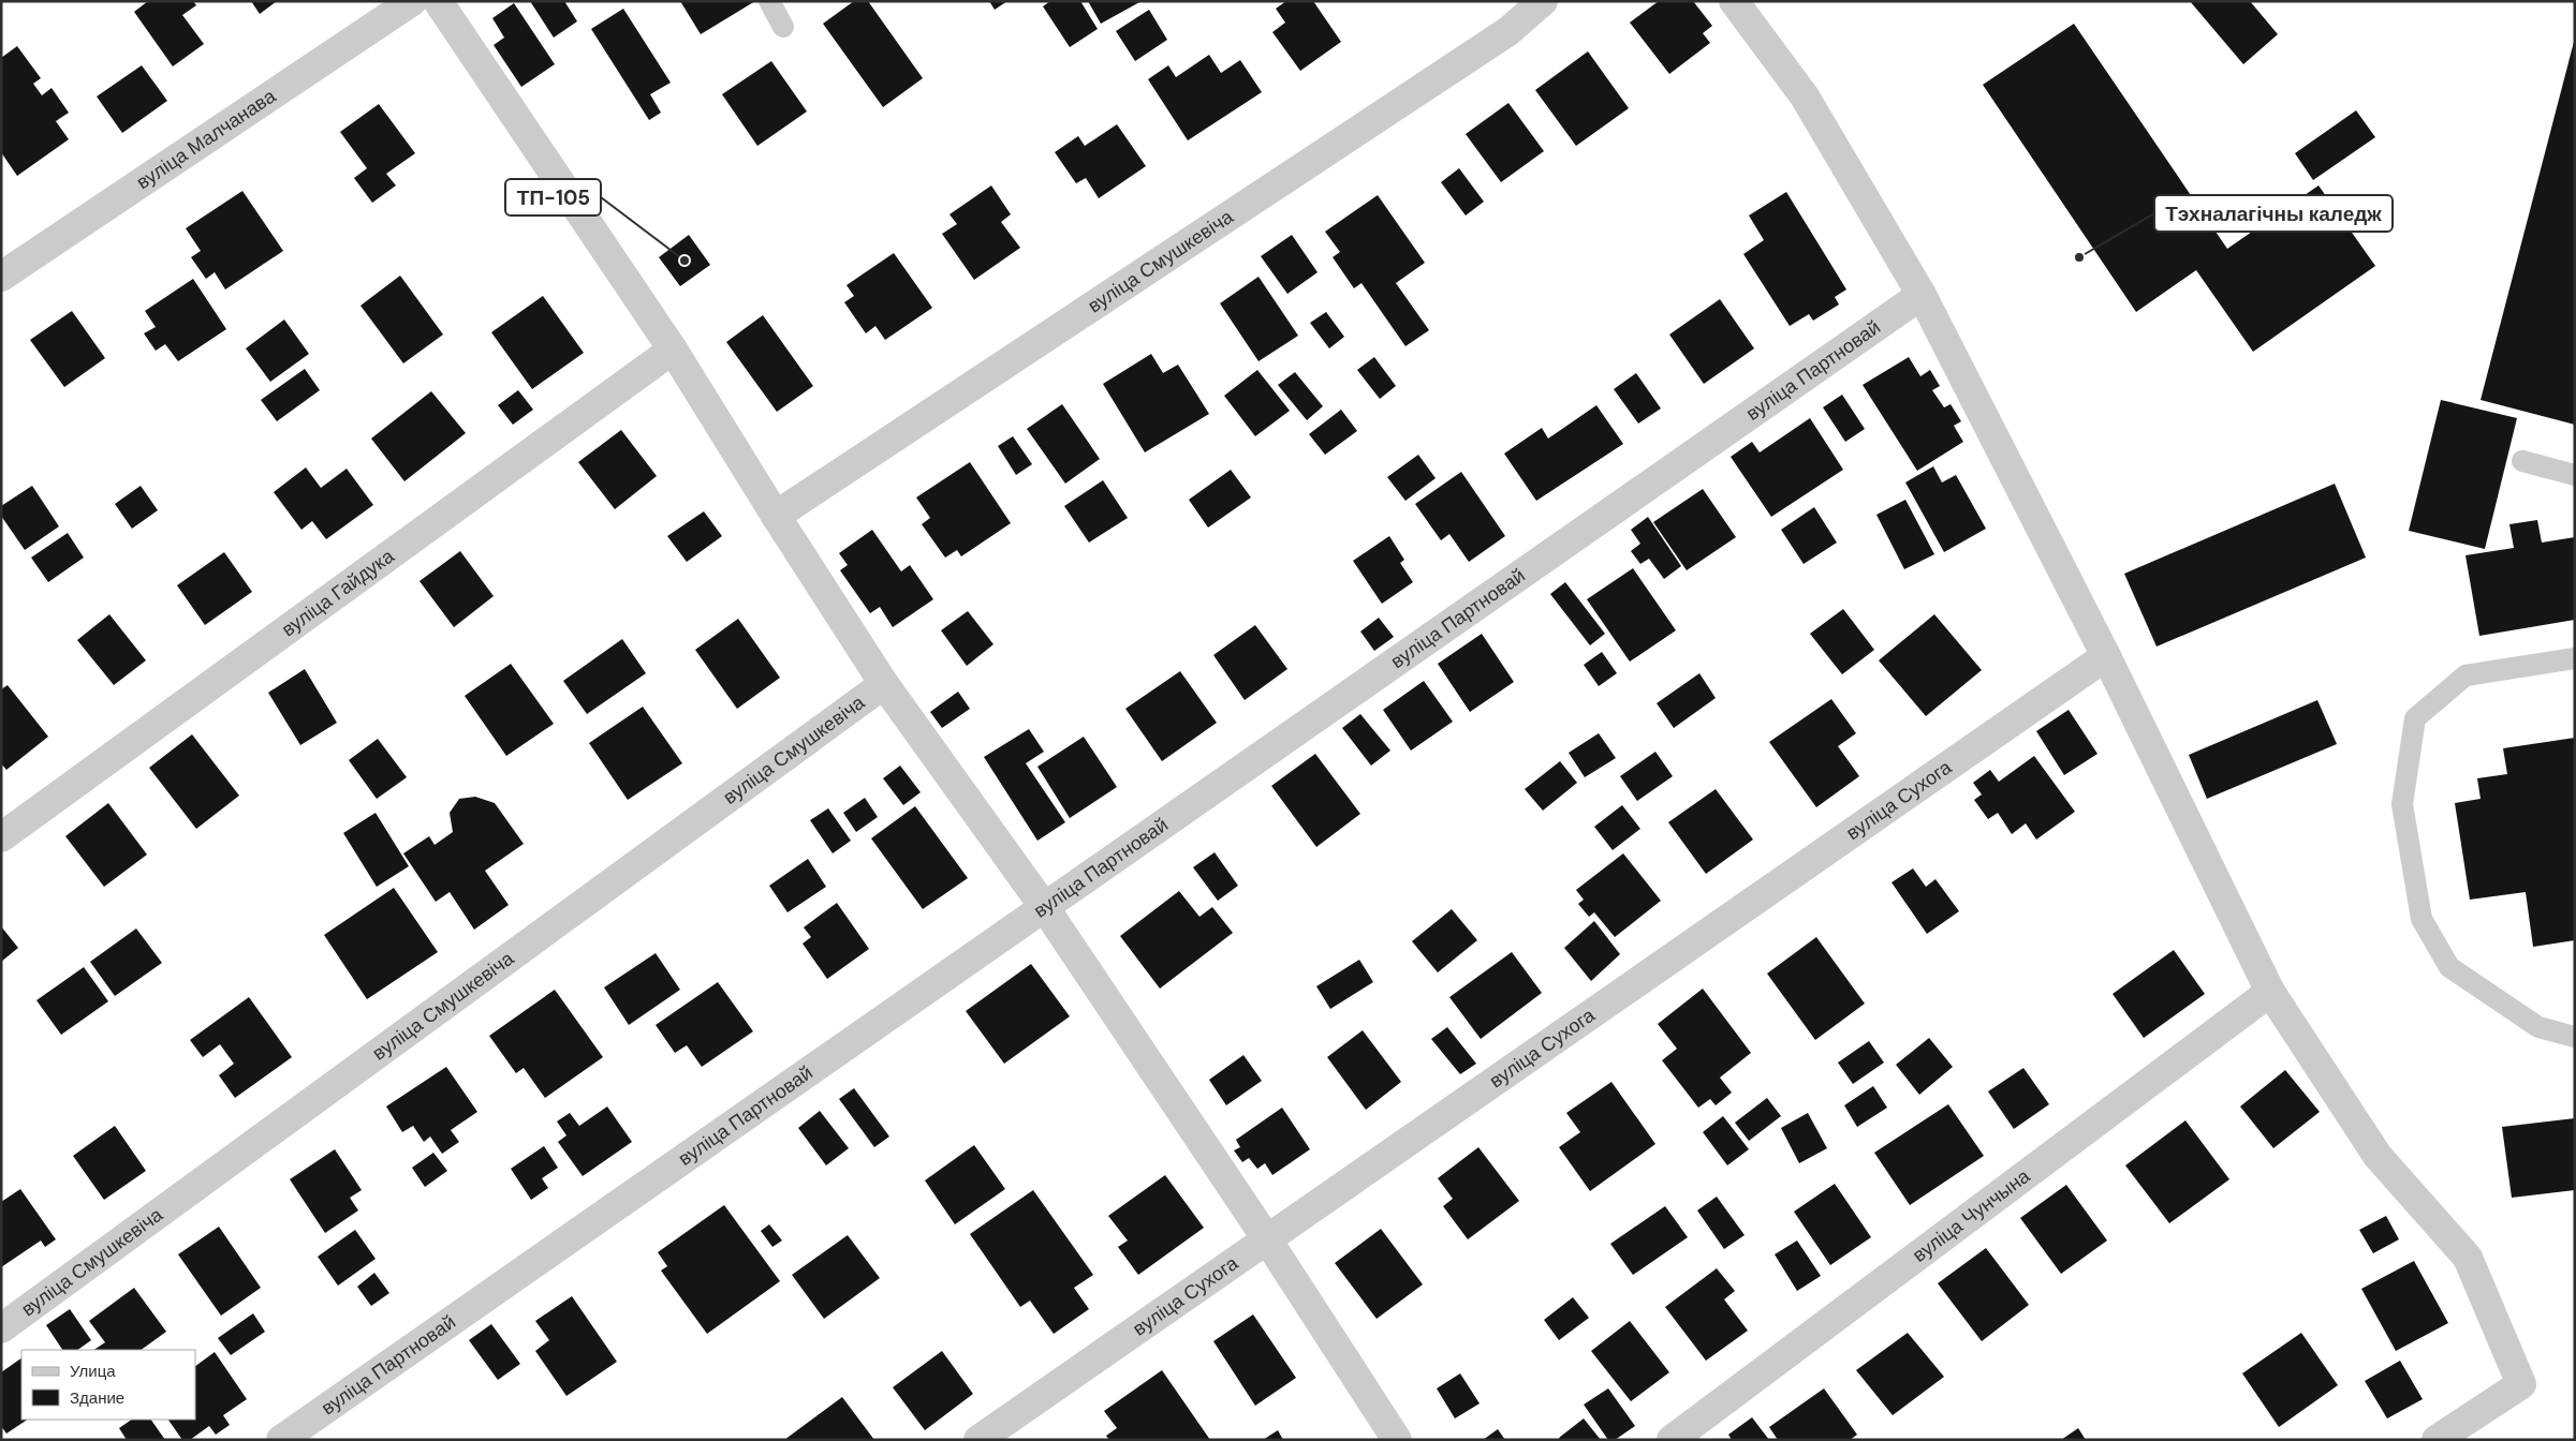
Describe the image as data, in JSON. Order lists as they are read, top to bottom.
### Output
{
  "streets": {
    "street": [
      "вуліца Малчанава",
      "вуліца Смушкевіча",
      "вуліца Партновай",
      "вуліца Гайдука",
      "вуліца Сухога",
      "вуліца Чунчына"
    ]
  },
  "places": ["Тэхналагічны каледж", "ТП-105"],
  "legend": ["Улица", "Здание"]
}
